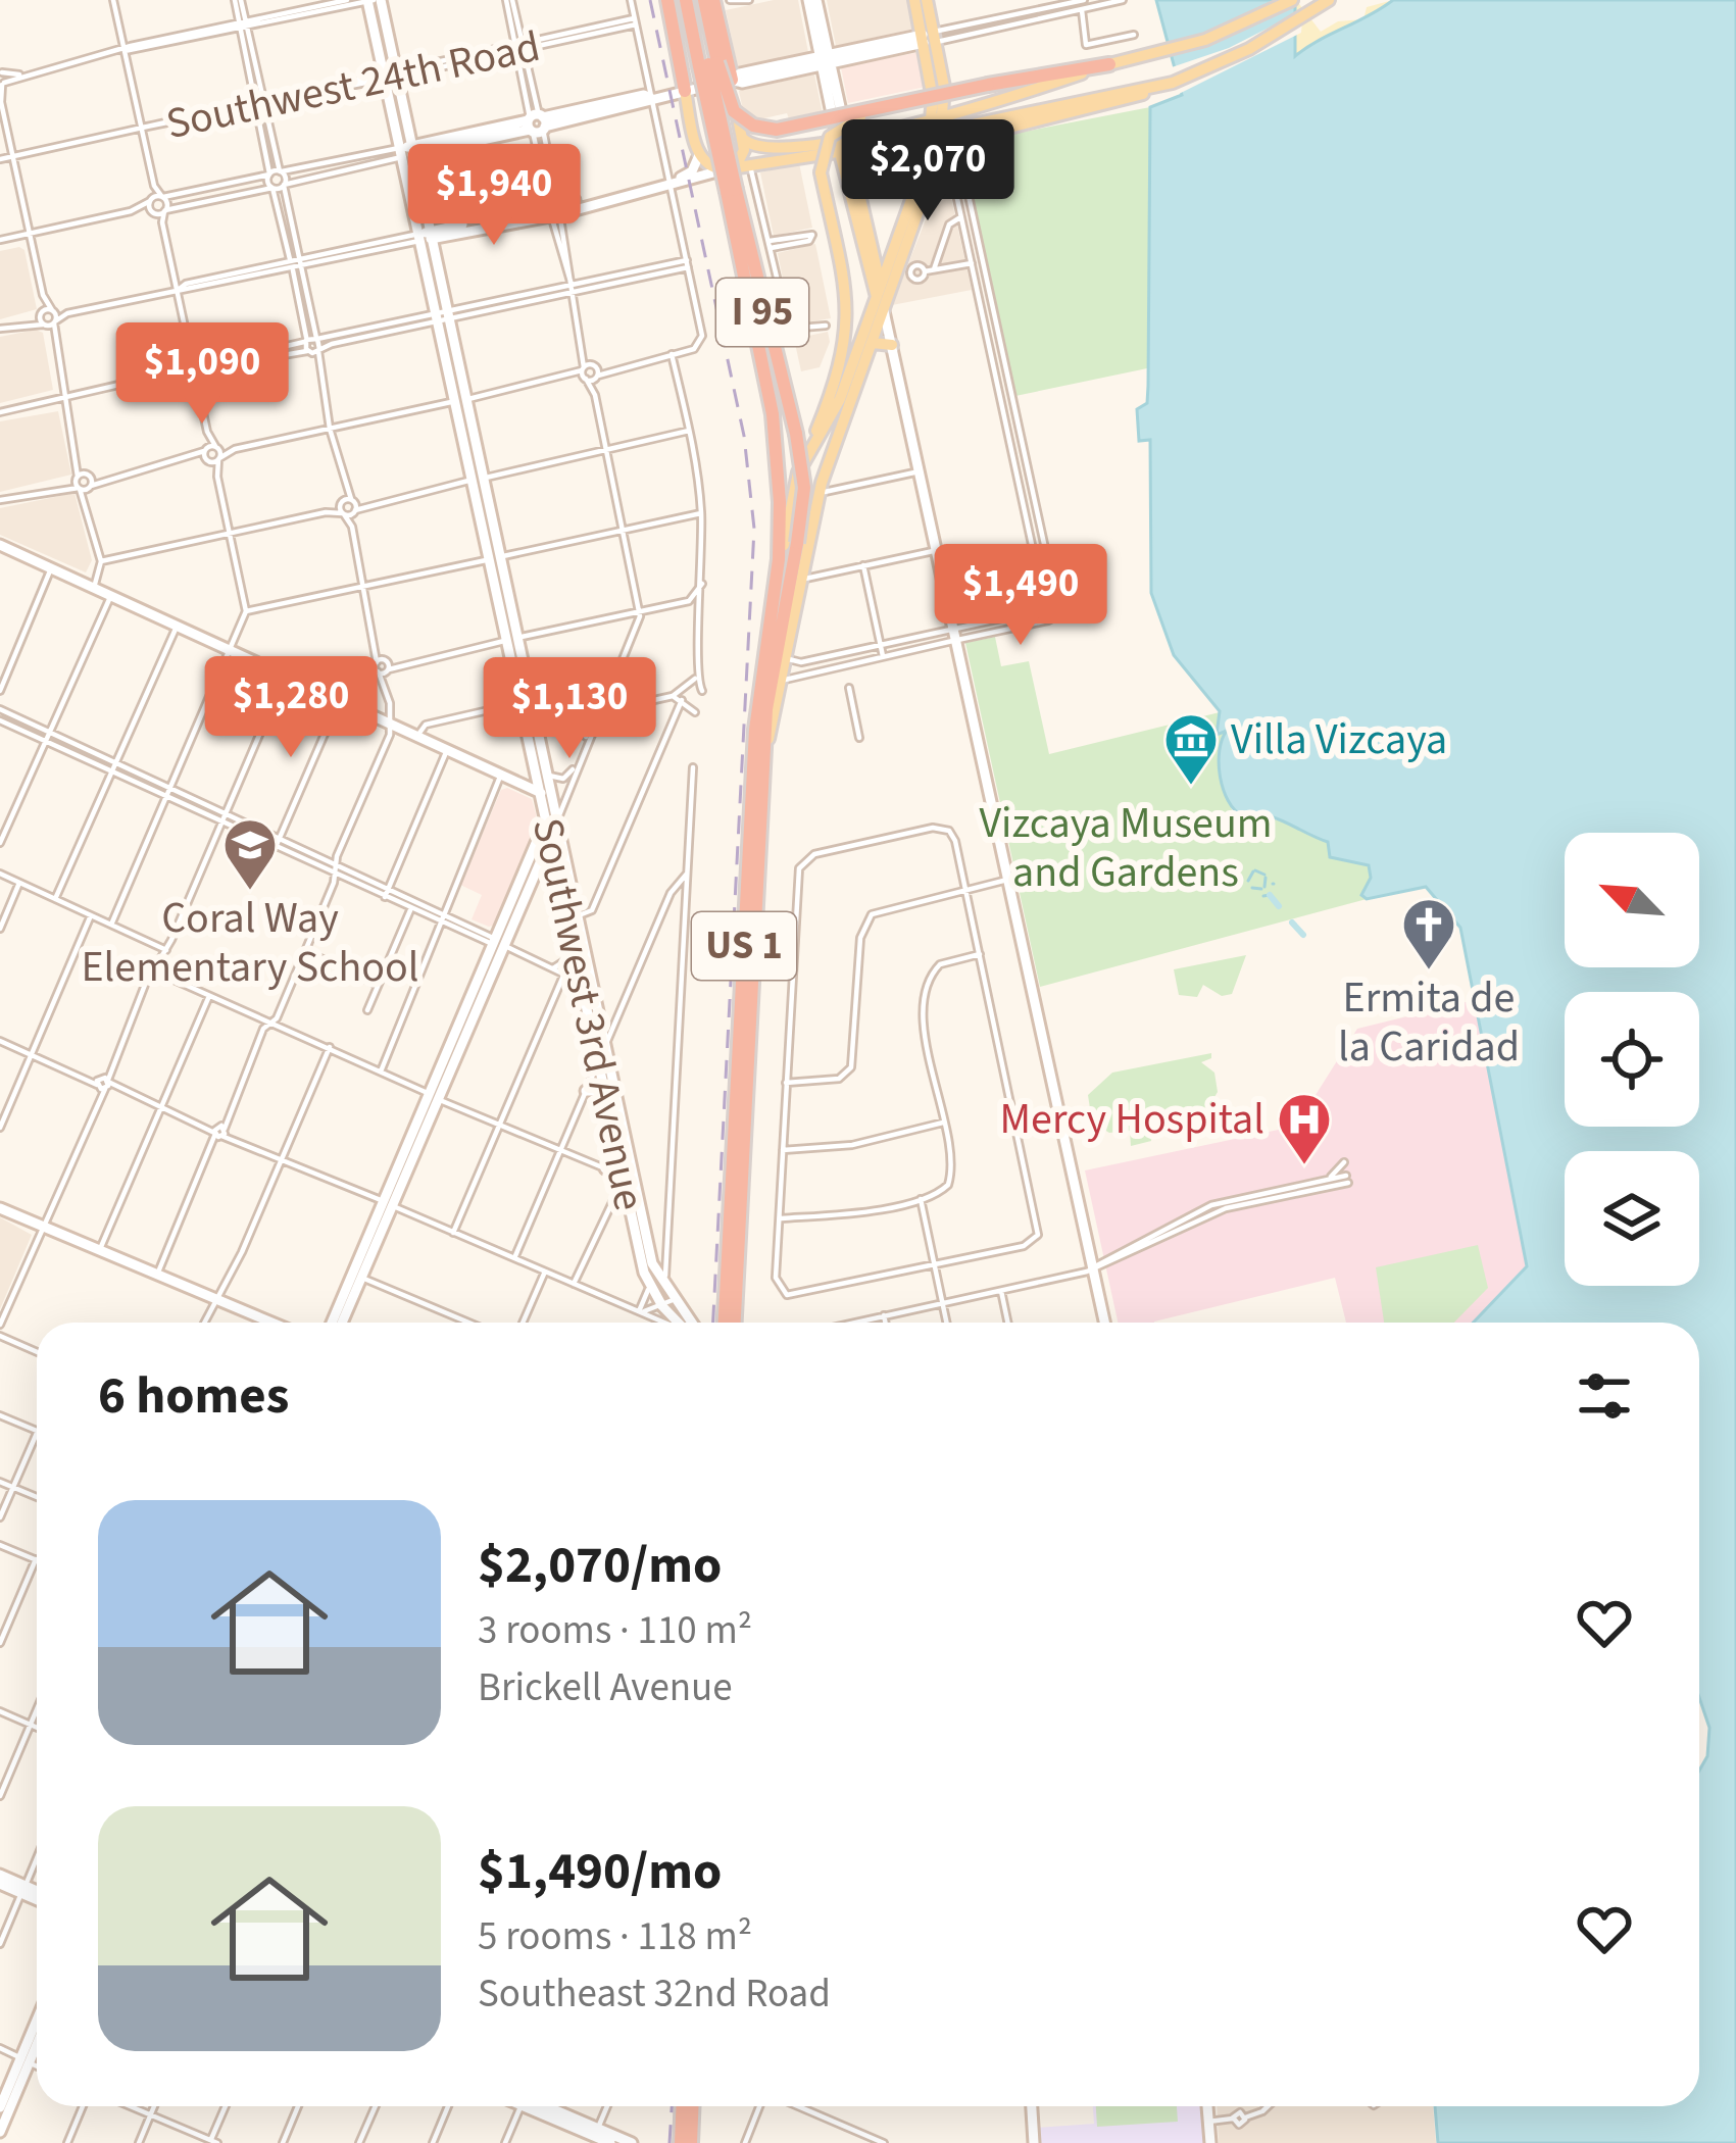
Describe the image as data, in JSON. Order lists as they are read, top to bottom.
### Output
{
  "streets": {
    "highway": ["I 95", "US 1"],
    "main road": ["Southwest 3rd Avenue"],
    "street": ["Southwest 24th Road"]
  },
  "crossings": [
    ["Southwest 24th Road", "Southwest 3rd Avenue"],
    ["I 95", "US 1"]
  ],
  "parks": ["Vizcaya Museum and Gardens"],
  "places": {
    "museum": ["Villa Vizcaya"],
    "school or university": ["Coral Way Elementary School"],
    "church": ["Ermita de la Caridad"],
    "hospital": ["Mercy Hospital"]
  },
  "north": "top left",
  "page": {
    "price": [
      "$2,070",
      "$1,940",
      "$1,090",
      "$1,490",
      "$1,280",
      "$1,130"
    ],
    "heading": "6 homes",
    "list": [
      {
        "name": "$2,070/mo",
        "note": "3 rooms · 110 m² · Brickell Avenue"
      },
      {
        "name": "$1,490/mo",
        "note": "5 rooms · 118 m² · Southeast 32nd Road"
      }
    ]
  }
}
